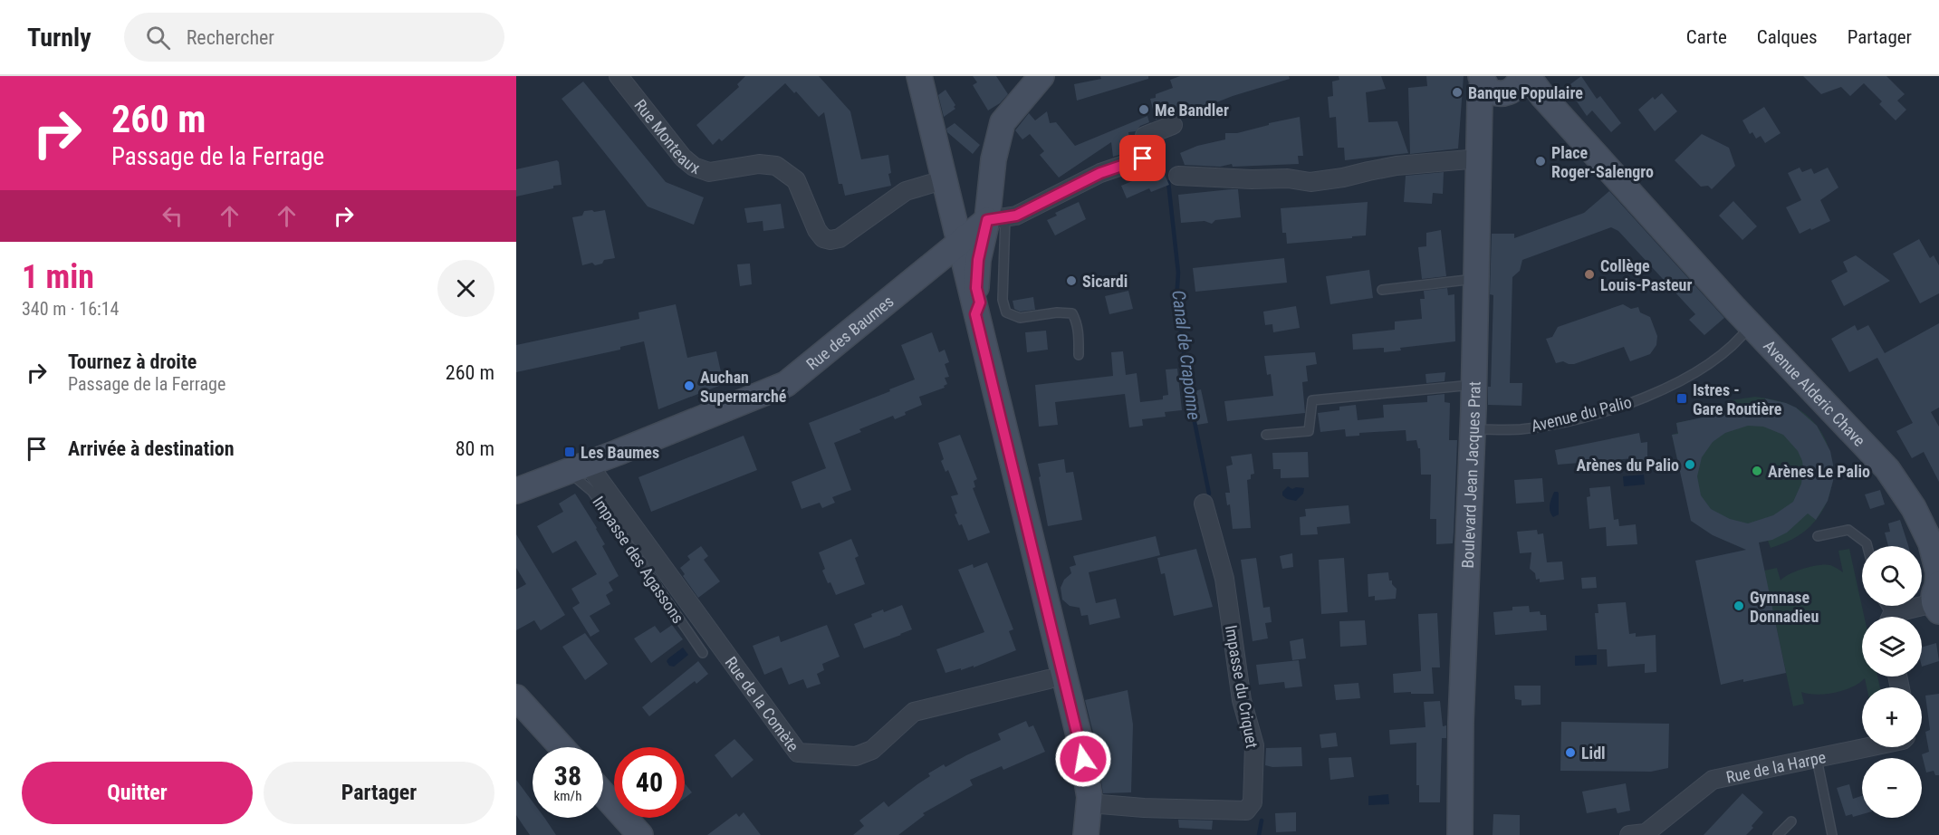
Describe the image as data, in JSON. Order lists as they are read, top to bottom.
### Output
{
  "streets": {
    "street": [
      "Rue Monteaux",
      "Rue des Baumes",
      "Avenue Alderic Chave",
      "Boulevard Jean Jacques Prat",
      "Impasse du Criquet",
      "Rue de la Comète",
      "Rue de la Harpe"
    ],
    "lane": ["Avenue du Palio", "Impasse des Agassons"]
  },
  "crossings": [
    ["Rue des Baumes", "Impasse des Agassons"],
    ["Rue des Baumes", "Rue de la Comète"],
    ["Avenue Alderic Chave", "Avenue du Palio"],
    ["Avenue Alderic Chave", "Boulevard Jean Jacques Prat"],
    ["Avenue du Palio", "Boulevard Jean Jacques Prat"],
    ["Impasse des Agassons", "Rue de la Comète"]
  ],
  "water": ["Canal de Craponne"],
  "places": {
    "other": [
      "Banque Populaire",
      "Me Bandler",
      "Place Roger-Salengro",
      "Collège Louis-Pasteur",
      "Sicardi",
      "Auchan Supermarché",
      "Arènes du Palio",
      "Arènes Le Palio",
      "Gymnase Donnadieu",
      "Lidl"
    ],
    "transit": ["Istres - Gare Routière", "Les Baumes"]
  },
  "page": {
    "header": "Turnly",
    "search": "Rechercher",
    "nav": ["Carte", "Calques", "Partager"],
    "turn": ["260 m", "Passage de la Ferrage"],
    "heading": ["1 min", "340 m · 16:14"],
    "list": [
      {
        "name": "Tournez à droite",
        "note": "Passage de la Ferrage",
        "value": "260 m"
      },
      {
        "name": "Arrivée à destination",
        "value": "80 m"
      }
    ],
    "map_buttons": ["+", "−"],
    "speed": "38 km/h",
    "limit": "40",
    "buttons": ["Quitter", "Partager"]
  }
}
